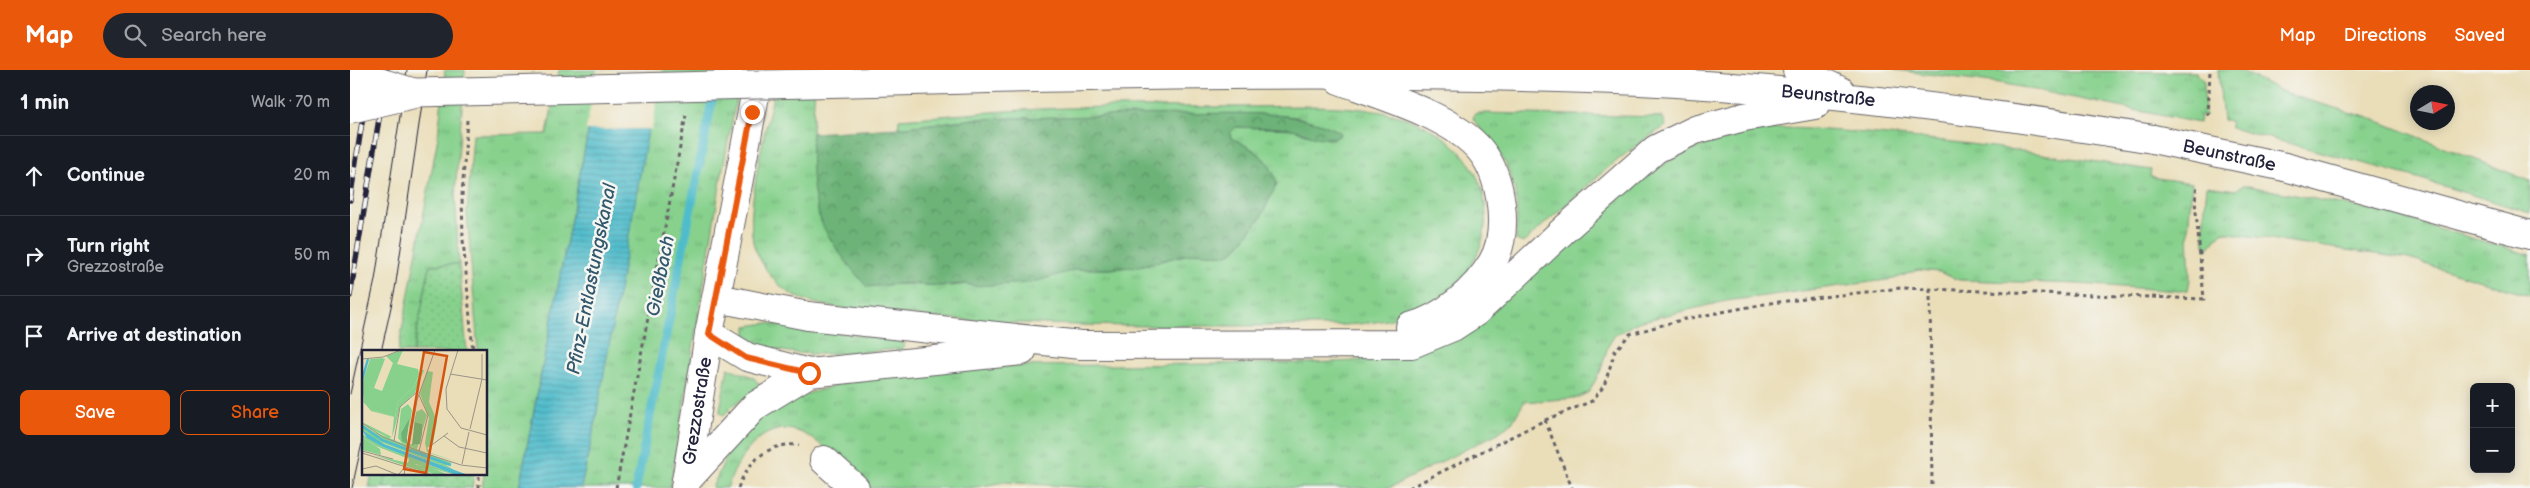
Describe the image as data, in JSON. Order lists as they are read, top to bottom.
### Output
{
  "streets": {
    "main road": ["Beunstraße", "Grezzostraße"]
  },
  "water": ["Gießbach", "Pfinz-Entlastungskanal"],
  "north": "right",
  "page": {
    "header": "Map",
    "search": "Search here",
    "nav": ["Map", "Directions", "Saved"],
    "heading": ["1 min", "Walk · 70 m"],
    "list": [
      ["Continue", "20 m"],
      ["Turn right", "Grezzostraße", "50 m"],
      "Arrive at destination"
    ],
    "buttons": ["Save", "Share"],
    "map_buttons": ["+", "−"]
  }
}
